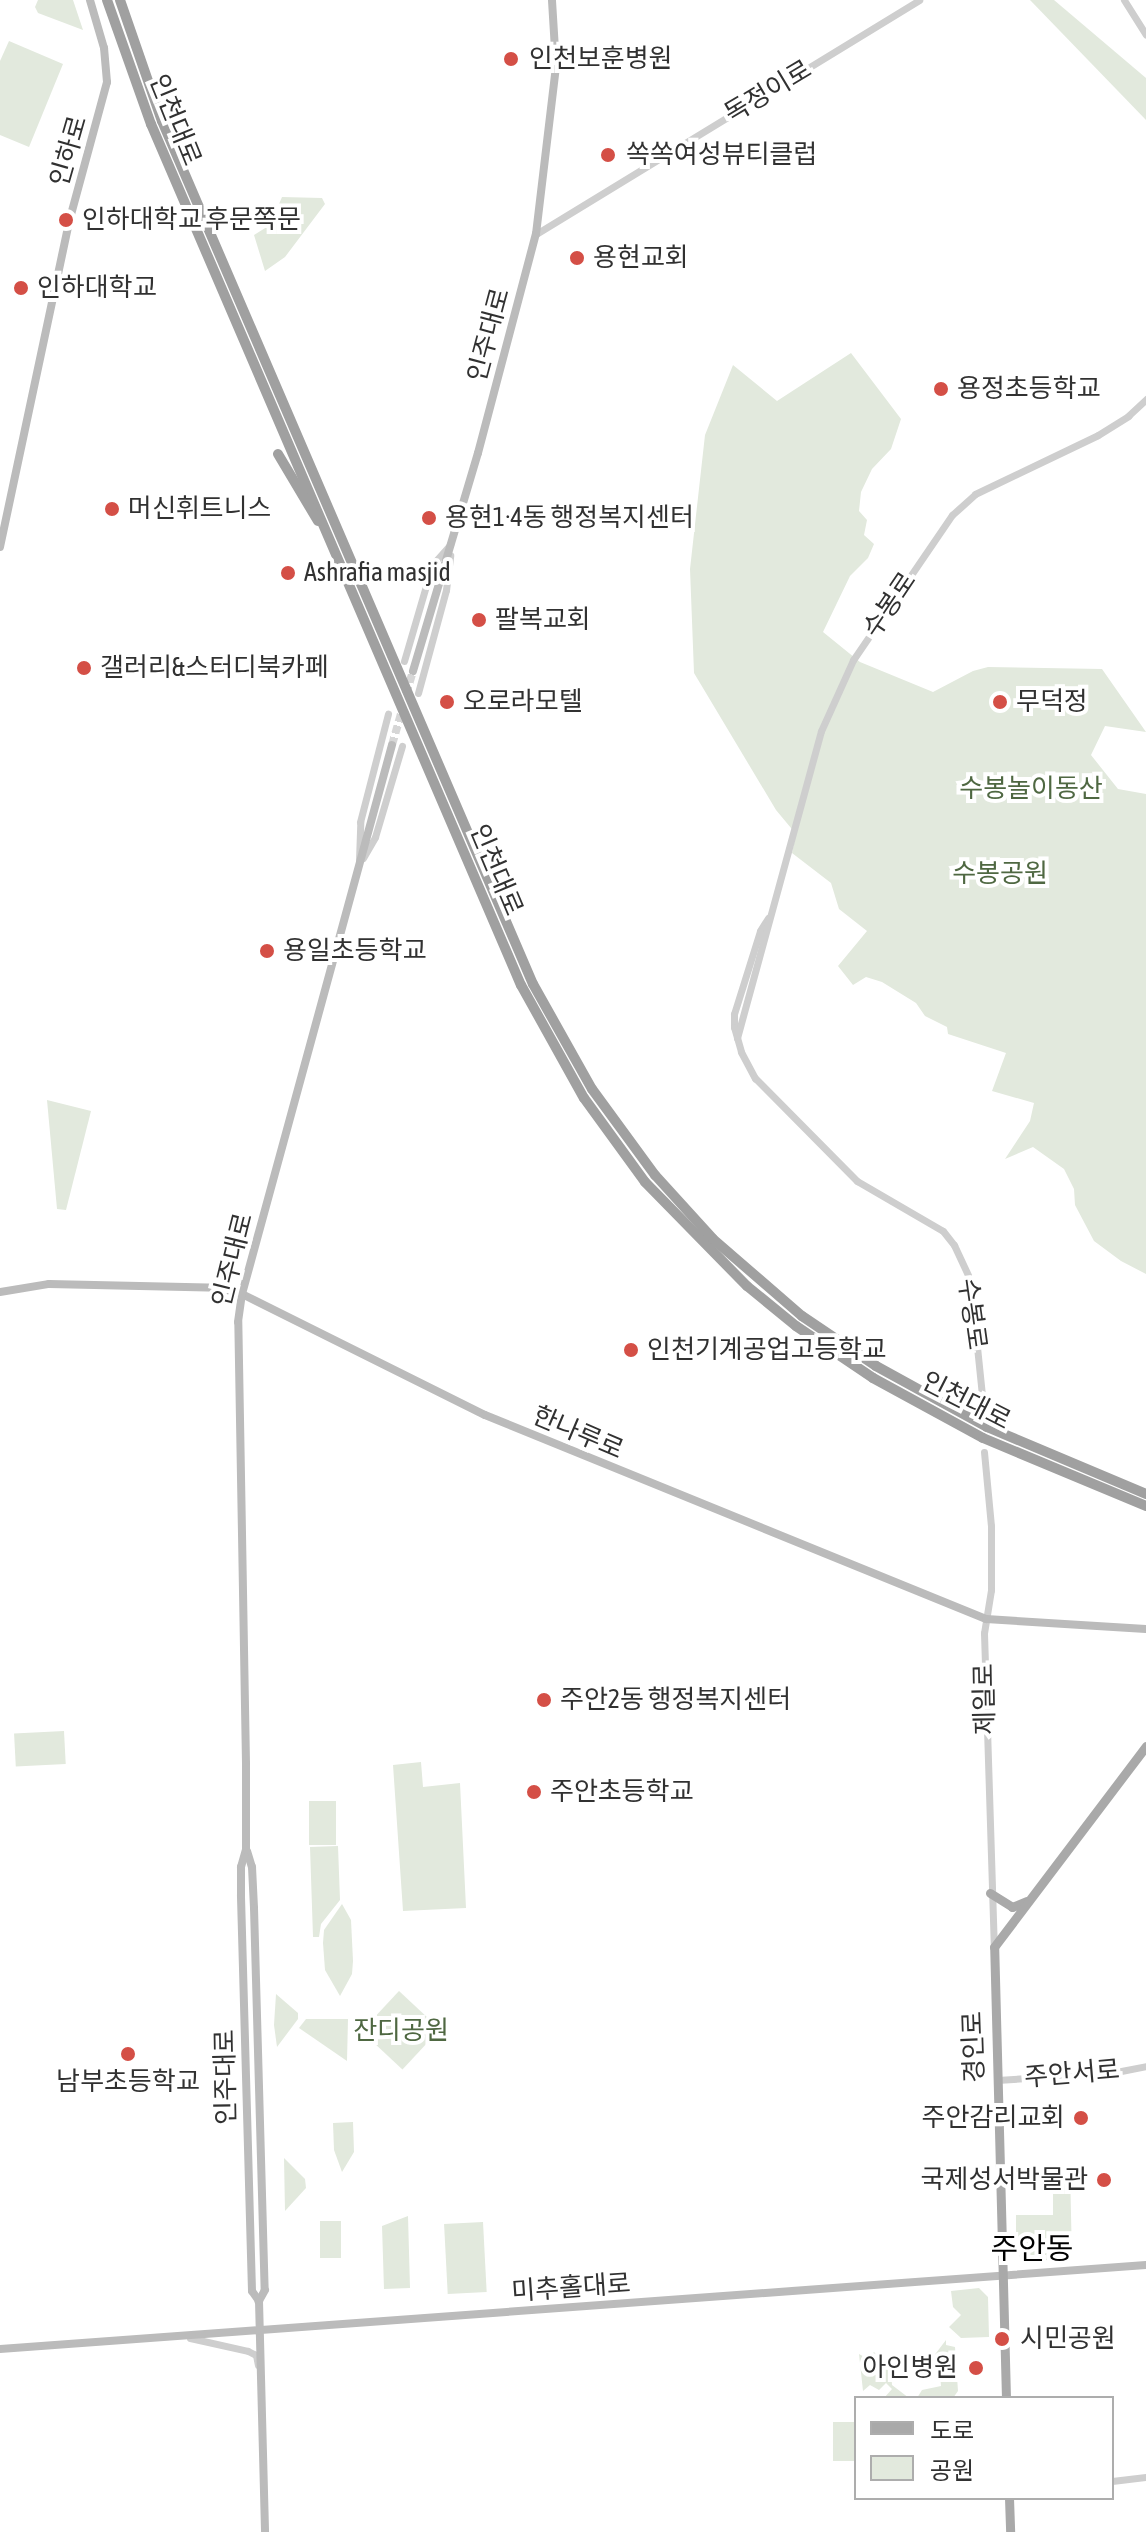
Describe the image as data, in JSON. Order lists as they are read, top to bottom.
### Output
{
  "streets": {
    "highway": ["인천대로"],
    "main road": [
      "인하로",
      "인주대로",
      "한나루로",
      "경인로",
      "미추홀대로"
    ],
    "street": [
      "독정이로",
      "수봉로",
      "제일로",
      "주안서로"
    ]
  },
  "crossings": [
    ["독정이로", "인주대로"],
    ["인주대로", "한나루로"],
    ["인주대로", "미추홀대로"],
    ["한나루로", "제일로"],
    ["제일로", "경인로"],
    ["경인로", "주안서로"],
    ["경인로", "미추홀대로"]
  ],
  "districts": ["주안동"],
  "parks": ["수봉놀이동산", "수봉공원", "잔디공원"],
  "places": [
    "인천보훈병원",
    "쏙쏙여성뷰티클럽",
    "인하대학교 후문쪽문",
    "용현교회",
    "인하대학교",
    "용정초등학교",
    "머신휘트니스",
    "용현1·4동 행정복지센터",
    "Ashrafia masjid",
    "팔복교회",
    "갤러리&스터디북카페",
    "오로라모텔",
    "무덕정",
    "용일초등학교",
    "인천기계공업고등학교",
    "주안2동 행정복지센터",
    "주안초등학교",
    "남부초등학교",
    "주안감리교회",
    "국제성서박물관",
    "시민공원",
    "아인병원"
  ],
  "legend": ["도로", "공원"]
}
